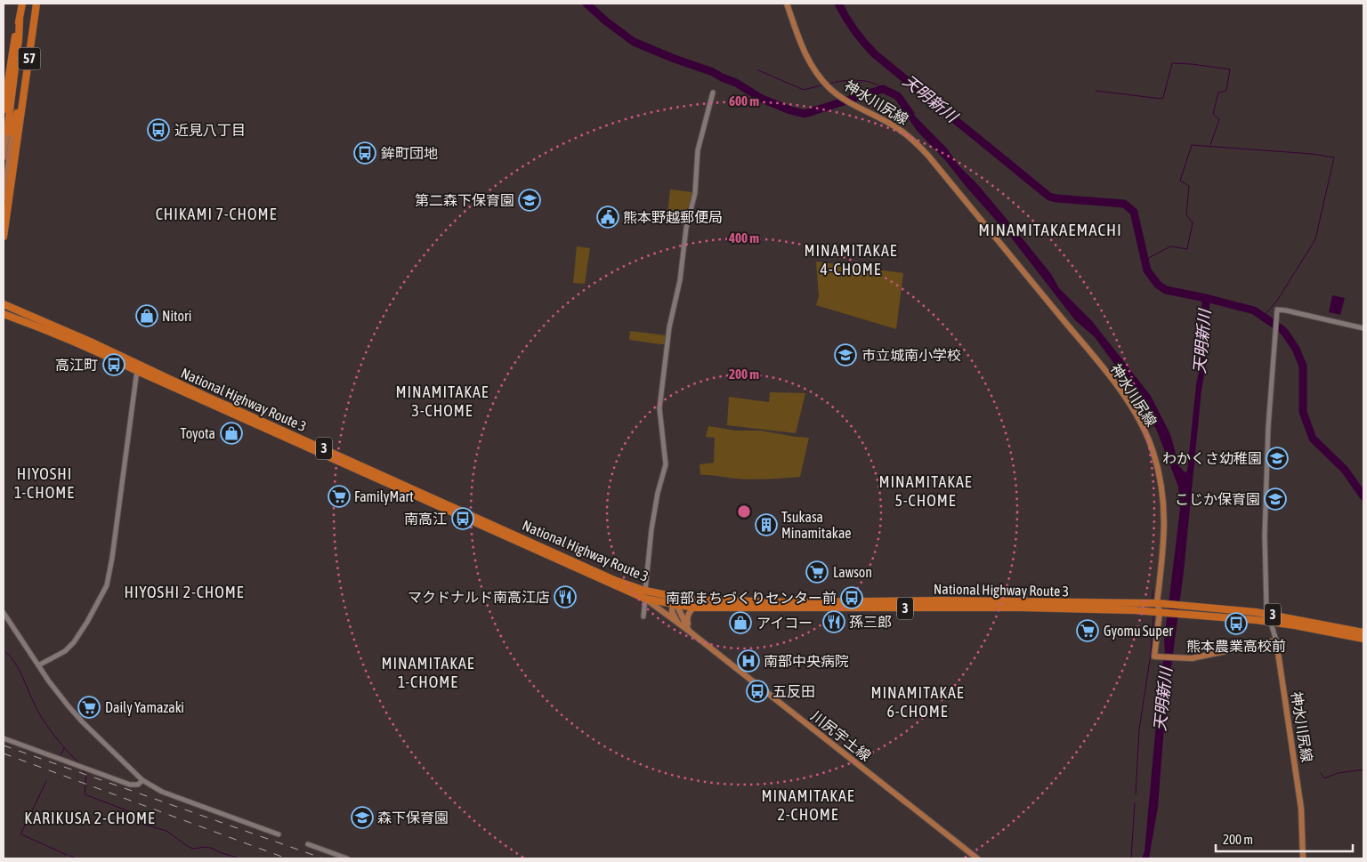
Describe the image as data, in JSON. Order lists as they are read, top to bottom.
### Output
{
  "streets": {
    "highway": ["57", "National Highway Route 3", "3"],
    "main road": ["神水川尻線", "川尻宇土線"]
  },
  "crossings": [
    ["神水川尻線", "National Highway Route 3"],
    ["National Highway Route 3", "川尻宇土線"]
  ],
  "districts": [
    "CHIKAMI 7-CHOME",
    "MINAMITAKAEMACHI",
    "MINAMITAKAE 4-CHOME",
    "MINAMITAKAE 3-CHOME",
    "HIYOSHI 1-CHOME",
    "MINAMITAKAE 5-CHOME",
    "HIYOSHI 2-CHOME",
    "MINAMITAKAE 1-CHOME",
    "MINAMITAKAE 6-CHOME",
    "MINAMITAKAE 2-CHOME",
    "KARIKUSA 2-CHOME"
  ],
  "water": ["天明新川"],
  "places": {
    "bus stop": [
      "近見八丁目",
      "鉾町団地",
      "高江町",
      "南高江",
      "南部まちづくりセンター前",
      "熊本農業高校前",
      "五反田"
    ],
    "school or university": [
      "第二森下保育園",
      "市立城南小学校",
      "わかくさ幼稚園",
      "こじか保育園",
      "森下保育園"
    ],
    "public building": ["熊本野越郵便局"],
    "shop": ["Nitori", "Toyota", "アイコー"],
    "supermarket": [
      "FamilyMart",
      "Lawson",
      "Gyomu Super",
      "Daily Yamazaki"
    ],
    "building": ["Tsukasa Minamitakae"],
    "restaurant": ["マクドナルド南高江店", "孫三郎"],
    "hospital": ["南部中央病院"]
  },
  "scale_bar": "200 m",
  "rings": ["600 m", "400 m", "200 m"]
}
